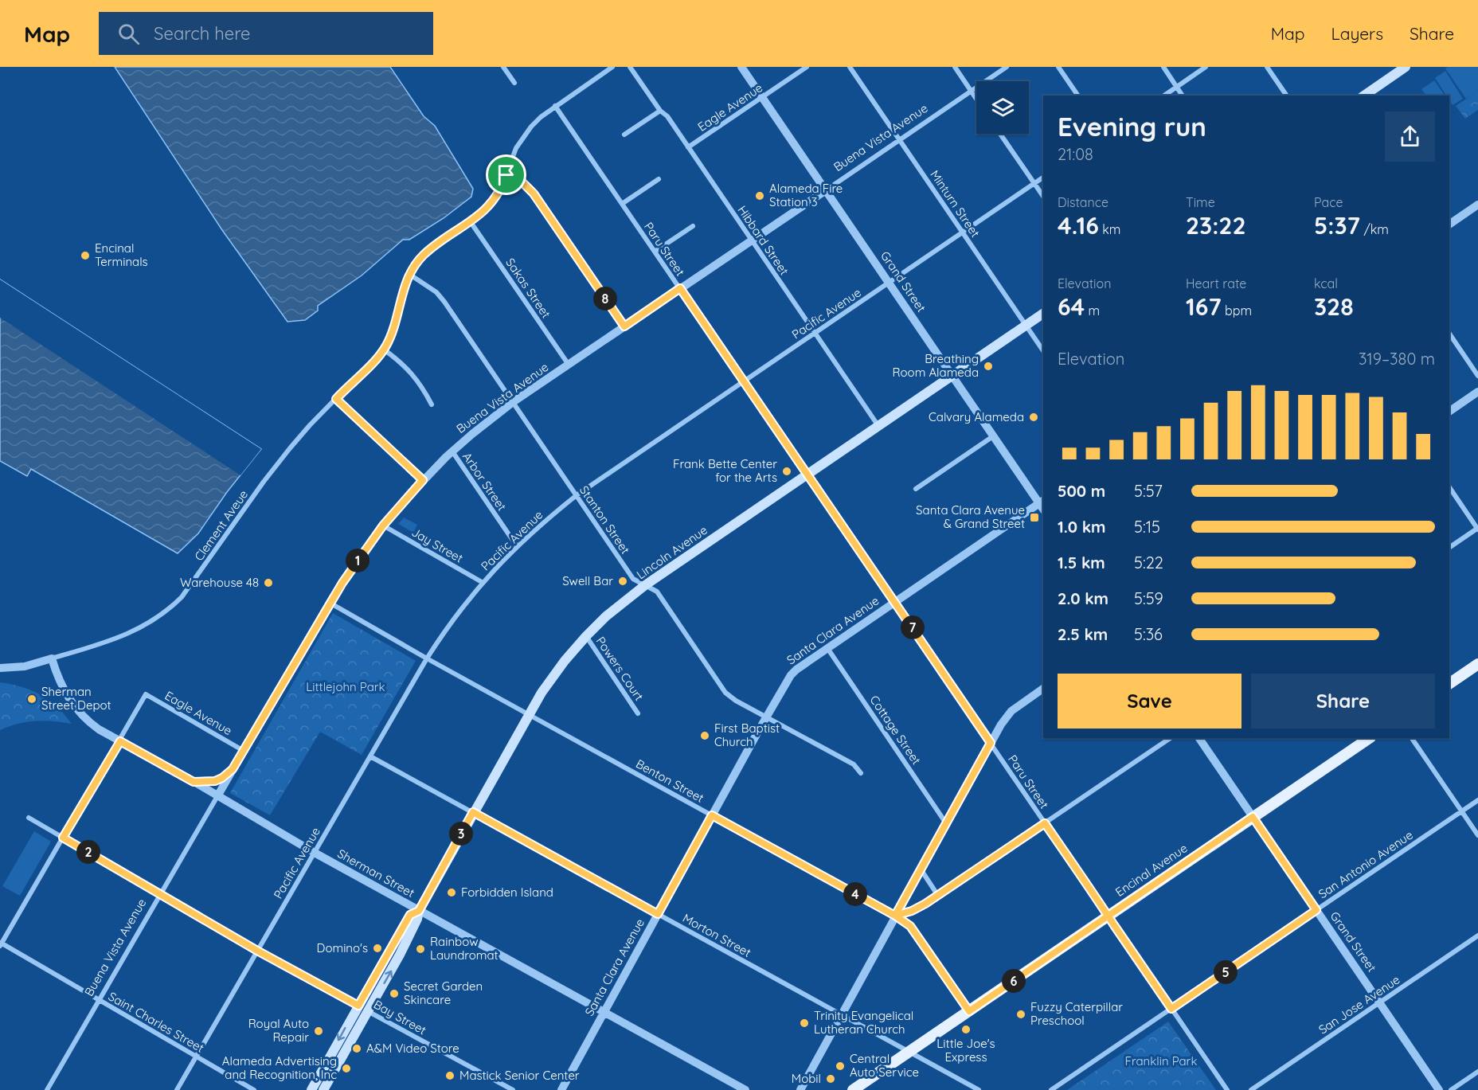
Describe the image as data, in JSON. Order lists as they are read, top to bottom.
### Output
{
  "streets": {
    "main road": ["Lincoln Avenue", "Encinal Avenue"],
    "street": [
      "Eagle Avenue",
      "Buena Vista Avenue",
      "Minturn Street",
      "Hibbard Street",
      "Paru Street",
      "Grand Street",
      "Sakas Street",
      "Pacific Avenue",
      "Arbor Street",
      "Stanton Street",
      "Clement Aveue",
      "Jay Street",
      "Santa Clara Avenue",
      "Powers Court",
      "Cottage Street",
      "Benton Street",
      "San Antonio Avenue",
      "Sherman Street",
      "Morton Street",
      "San Jose Avenue",
      "Bay Street",
      "Saint Charles Street"
    ]
  },
  "crossings": [
    ["Eagle Avenue", "Buena Vista Avenue"],
    ["Eagle Avenue", "Hibbard Street"],
    ["Eagle Avenue", "Grand Street"],
    ["Eagle Avenue", "Sherman Street"],
    ["Eagle Avenue", "Bay Street"],
    ["Eagle Avenue", "Saint Charles Street"],
    ["Buena Vista Avenue", "Minturn Street"],
    ["Buena Vista Avenue", "Hibbard Street"],
    ["Buena Vista Avenue", "Paru Street"],
    ["Buena Vista Avenue", "Grand Street"],
    ["Buena Vista Avenue", "Sakas Street"],
    ["Buena Vista Avenue", "Arbor Street"],
    ["Buena Vista Avenue", "Stanton Street"],
    ["Buena Vista Avenue", "Jay Street"],
    ["Buena Vista Avenue", "Benton Street"],
    ["Buena Vista Avenue", "Sherman Street"],
    ["Buena Vista Avenue", "Bay Street"],
    ["Buena Vista Avenue", "Saint Charles Street"],
    ["Minturn Street", "Pacific Avenue"],
    ["Minturn Street", "Lincoln Avenue"],
    ["Hibbard Street", "Pacific Avenue"],
    ["Hibbard Street", "Lincoln Avenue"],
    ["Paru Street", "Pacific Avenue"],
    ["Paru Street", "Clement Aveue"],
    ["Paru Street", "Lincoln Avenue"],
    ["Paru Street", "Santa Clara Avenue"],
    ["Paru Street", "San Antonio Avenue"],
    ["Paru Street", "Encinal Avenue"],
    ["Grand Street", "Pacific Avenue"],
    ["Grand Street", "Lincoln Avenue"],
    ["Grand Street", "Santa Clara Avenue"],
    ["Grand Street", "San Antonio Avenue"],
    ["Grand Street", "Encinal Avenue"],
    ["Grand Street", "San Jose Avenue"],
    ["Sakas Street", "Clement Aveue"],
    ["Pacific Avenue", "Arbor Street"],
    ["Pacific Avenue", "Stanton Street"],
    ["Pacific Avenue", "Jay Street"],
    ["Pacific Avenue", "Benton Street"],
    ["Pacific Avenue", "Sherman Street"],
    ["Pacific Avenue", "Morton Street"],
    ["Pacific Avenue", "Bay Street"],
    ["Pacific Avenue", "Saint Charles Street"],
    ["Stanton Street", "Clement Aveue"],
    ["Stanton Street", "Lincoln Avenue"],
    ["Stanton Street", "Santa Clara Avenue"],
    ["Clement Aveue", "Sherman Street"],
    ["Lincoln Avenue", "Powers Court"],
    ["Lincoln Avenue", "Benton Street"],
    ["Lincoln Avenue", "Sherman Street"],
    ["Lincoln Avenue", "Morton Street"],
    ["Lincoln Avenue", "Bay Street"],
    ["Santa Clara Avenue", "Cottage Street"],
    ["Santa Clara Avenue", "Benton Street"],
    ["Santa Clara Avenue", "Sherman Street"],
    ["Santa Clara Avenue", "Morton Street"],
    ["Benton Street", "Encinal Avenue"],
    ["Encinal Avenue", "Morton Street"]
  ],
  "parks": ["Littlejohn Park", "Franklin Park"],
  "places": {
    "other": [
      "Alameda Fire Station 3",
      "Encinal Terminals",
      "Breathing Room Alameda",
      "Calvary Alameda",
      "Frank Bette Center for the Arts",
      "Swell Bar",
      "Warehouse 48",
      "Sherman Street Depot",
      "First Baptist Church",
      "Forbidden Island",
      "Domino's",
      "Rainbow Laundromat",
      "Secret Garden Skincare",
      "Fuzzy Caterpillar Preschool",
      "Trinity Evangelical Lutheran Church",
      "Little Joe's Express",
      "Royal Auto Repair",
      "A&M Video Store",
      "Central Auto Service",
      "Alameda Advertising and Recognition, Inc",
      "Mastick Senior Center",
      "Mobil"
    ],
    "transit": ["Santa Clara Avenue & Grand Street"]
  },
  "page": {
    "header": "Map",
    "search": "Search here",
    "nav": ["Map", "Layers", "Share"],
    "heading": ["Evening run", "21:08"],
    "stats": [
      ["Distance", "4.16 km"],
      ["Time", "23:22"],
      ["Pace", "5:37 /km"],
      ["Elevation", "64 m"],
      ["Heart rate", "167 bpm"],
      ["kcal", "328"]
    ],
    "pins": [
      "8",
      "1",
      "7",
      "3",
      "2",
      "4",
      "5",
      "6"
    ],
    "chart": ["Elevation", "319–380 m"],
    "list": [
      {
        "name": "500 m",
        "note": "5:57"
      },
      {
        "name": "1.0 km",
        "note": "5:15"
      },
      {
        "name": "1.5 km",
        "note": "5:22"
      },
      {
        "name": "2.0 km",
        "note": "5:59"
      },
      {
        "name": "2.5 km",
        "note": "5:36"
      }
    ],
    "buttons": ["Save", "Share"]
  }
}
